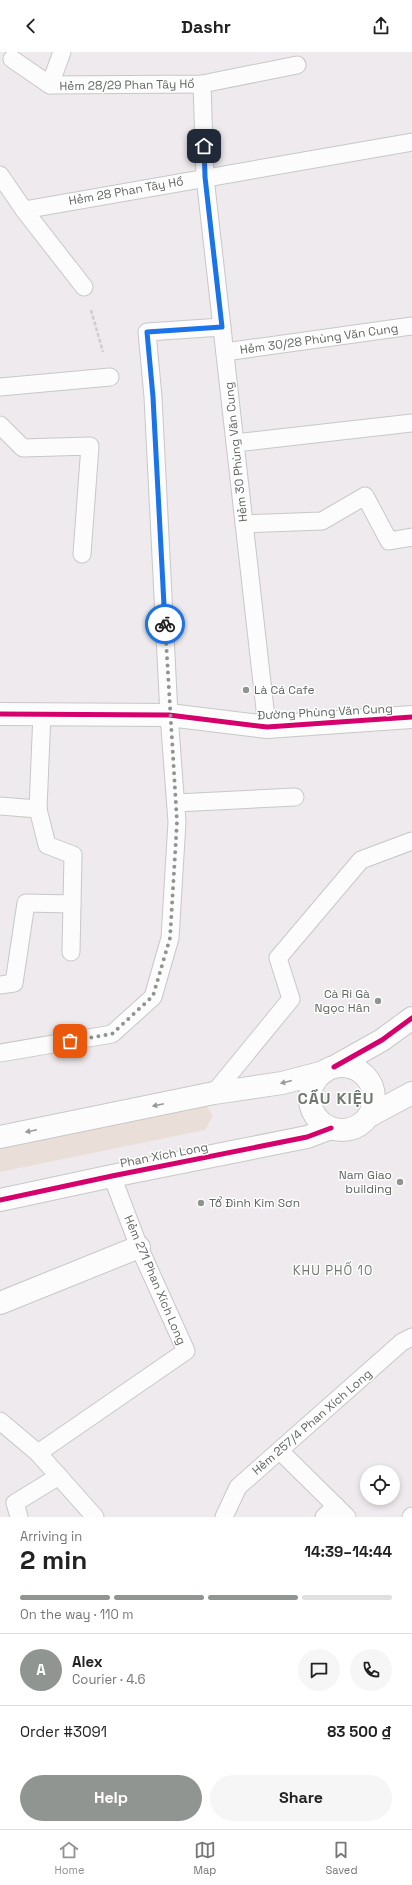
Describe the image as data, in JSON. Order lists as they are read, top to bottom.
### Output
{
  "streets": {
    "street": ["Đường Phùng Văn Cung", "Phan Xích Long"],
    "lane": [
      "Hẻm 28/29 Phan Tây Hồ",
      "Hẻm 28 Phan Tây Hồ",
      "Hẻm 30/28 Phùng Văn Cung",
      "Hẻm 30 Phùng Văn Cung",
      "Hẻm 271 Phan Xích Long",
      "Hẻm 257/4 Phan Xích Long"
    ]
  },
  "crossings": [
    ["Hẻm 28/29 Phan Tây Hồ", "Hẻm 28 Phan Tây Hồ"],
    ["Hẻm 28/29 Phan Tây Hồ", "Hẻm 30 Phùng Văn Cung"],
    ["Hẻm 28 Phan Tây Hồ", "Hẻm 30 Phùng Văn Cung"],
    ["Hẻm 30/28 Phùng Văn Cung", "Hẻm 30 Phùng Văn Cung"],
    ["Hẻm 30 Phùng Văn Cung", "Đường Phùng Văn Cung"],
    ["Phan Xích Long", "Hẻm 271 Phan Xích Long"]
  ],
  "districts": ["CẦU KIỆU", "KHU PHỐ 10"],
  "places": [
    "Là Cá Cafe",
    "Cà Ri Gà Ngọc Hân",
    "Nam Giao building",
    "Tổ Đình Kim Sơn"
  ],
  "page": {
    "header": "Dashr",
    "heading": ["2 min", "Arriving in", "14:39–14:44"],
    "panel": [
      "Alex",
      "Courier · 4.6",
      "Order #3091",
      "83 500 ₫"
    ],
    "bar": "On the way · 110 m",
    "round": "A",
    "buttons": ["Help", "Share"],
    "tabs": ["Home", "Map", "Saved"]
  }
}
